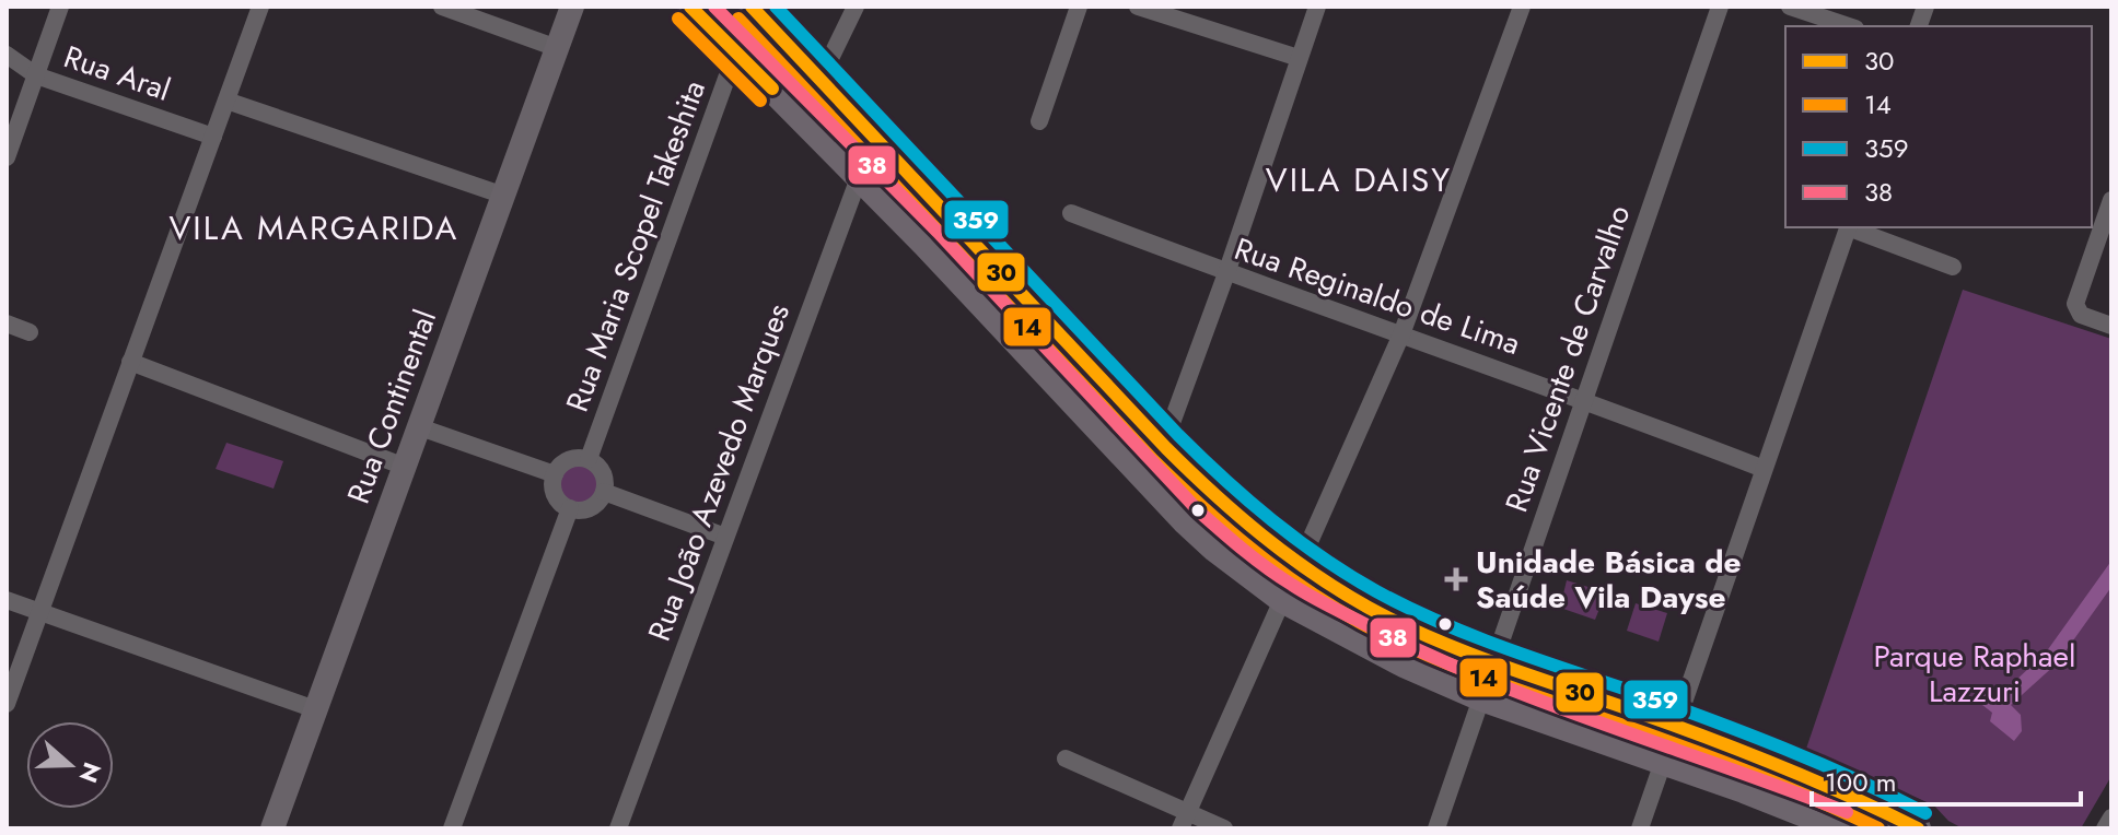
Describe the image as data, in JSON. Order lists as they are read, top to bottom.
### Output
{
  "streets": {
    "street": [
      "Rua Aral",
      "Rua Maria Scopel Takeshita",
      "Rua Reginaldo de Lima",
      "Rua Vicente de Carvalho",
      "Rua Continental",
      "Rua João Azevedo Marques"
    ]
  },
  "crossings": [
    ["Rua Reginaldo de Lima", "Rua Vicente de Carvalho"]
  ],
  "districts": ["VILA DAISY", "VILA MARGARIDA"],
  "parks": ["Parque Raphael Lazzuri"],
  "places": {
    "health": ["Unidade Básica de Saúde Vila Dayse"]
  },
  "lines": [
    "transit line 30",
    "transit line 359",
    "transit line 38",
    "transit line 14"
  ],
  "legend": [
    "30",
    "14",
    "359",
    "38"
  ],
  "scale_bar": "100 m",
  "north": "right"
}
